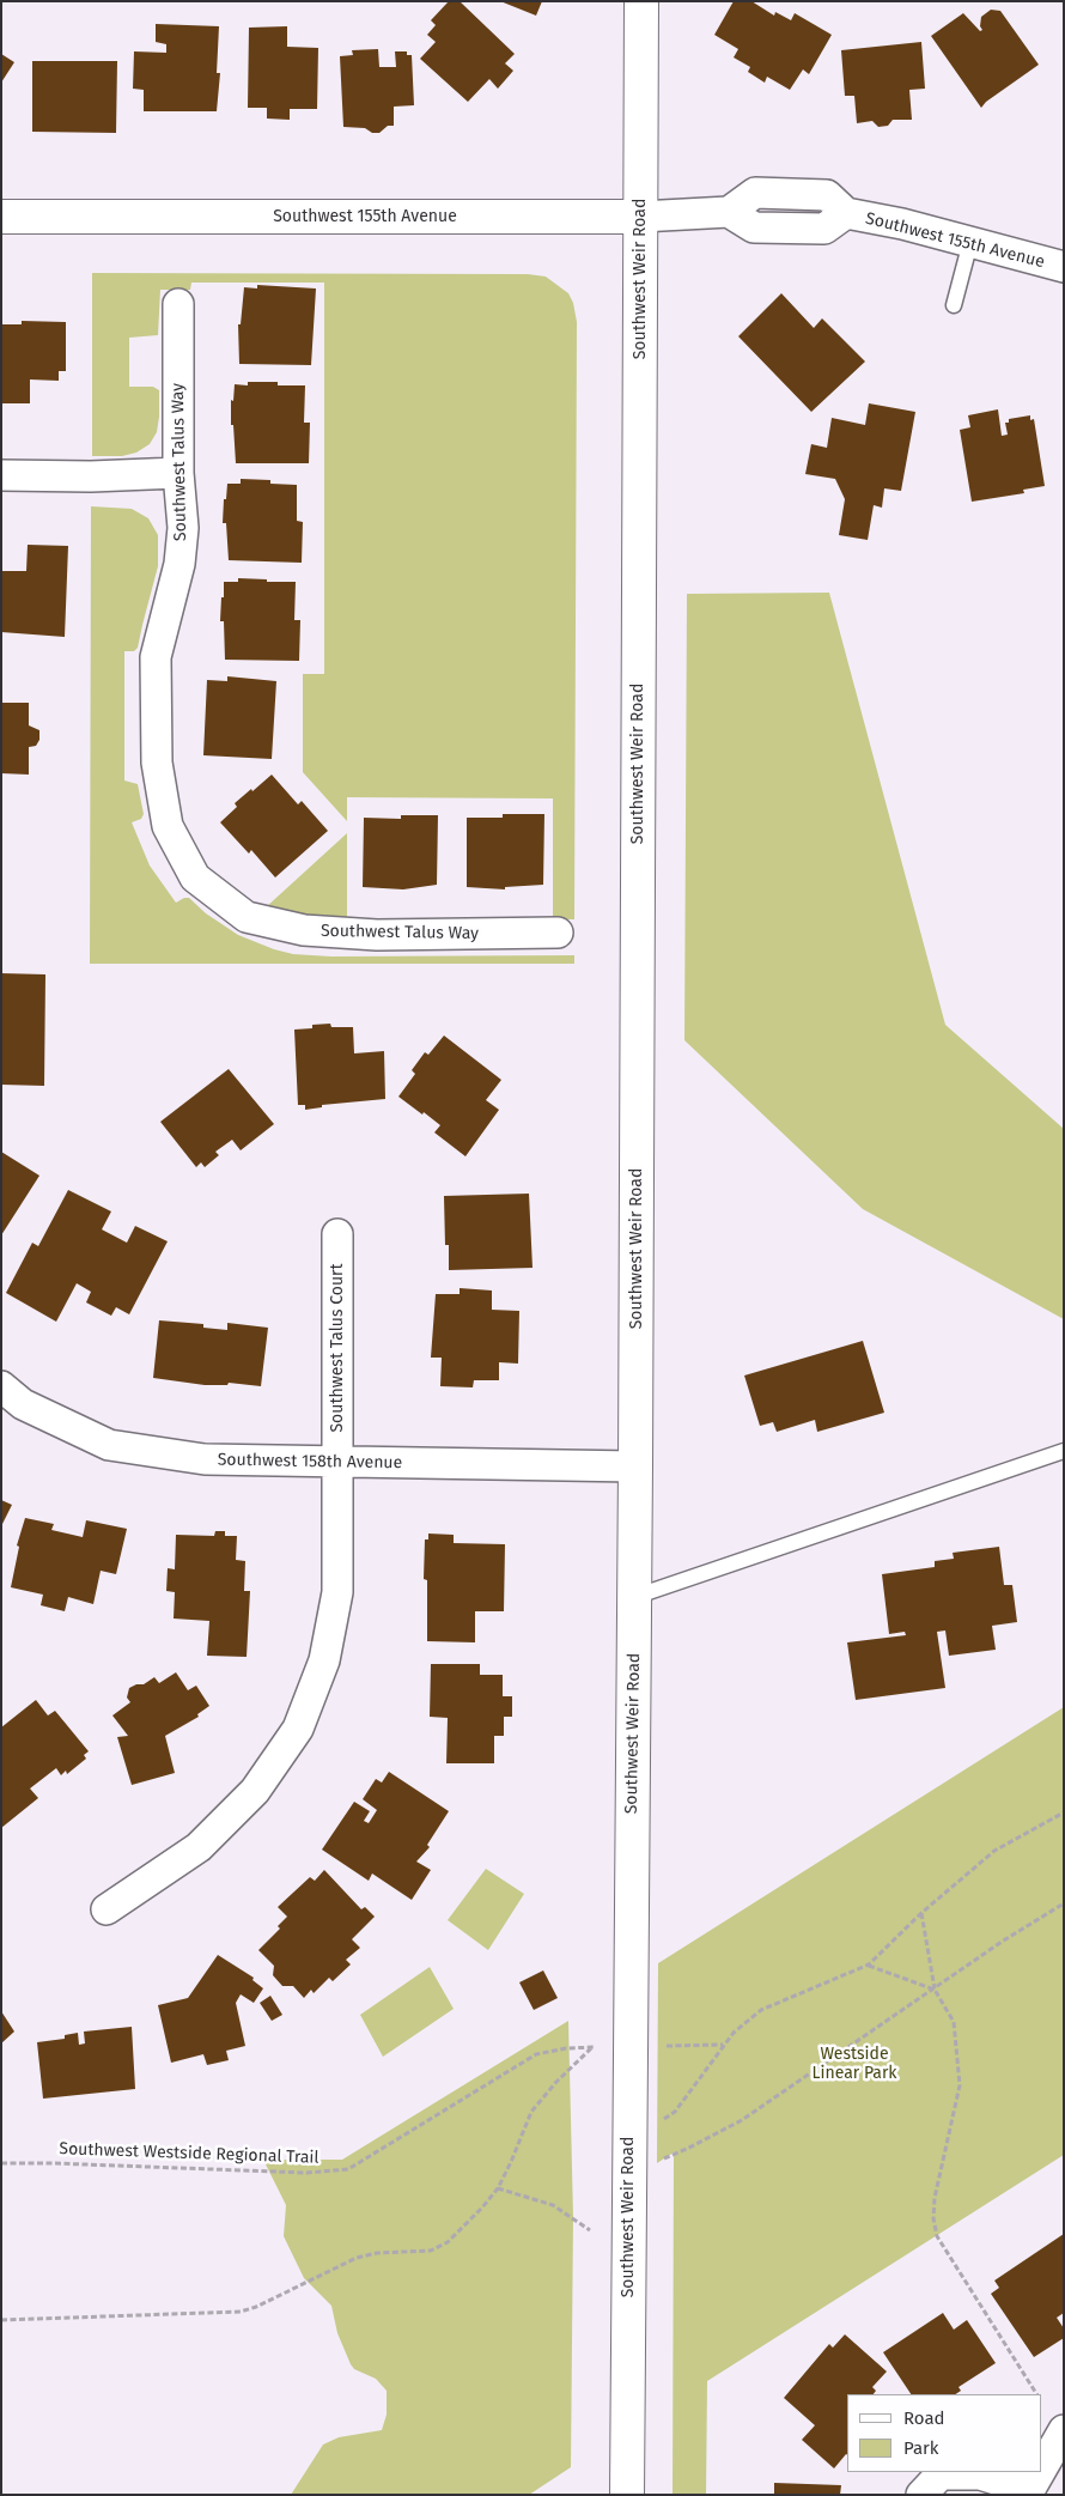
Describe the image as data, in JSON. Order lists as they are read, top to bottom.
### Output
{
  "streets": {
    "street": [
      "Southwest 155th Avenue",
      "Southwest Weir Road",
      "Southwest Talus Way",
      "Southwest Talus Court",
      "Southwest 158th Avenue"
    ],
    "path": ["Southwest Westside Regional Trail"]
  },
  "crossings": [
    ["Southwest 155th Avenue", "Southwest Weir Road"],
    ["Southwest Weir Road", "Southwest 158th Avenue"],
    ["Southwest Weir Road", "Southwest Westside Regional Trail"],
    ["Southwest Talus Court", "Southwest 158th Avenue"]
  ],
  "parks": ["Westside Linear Park"],
  "legend": ["Road", "Park"]
}
